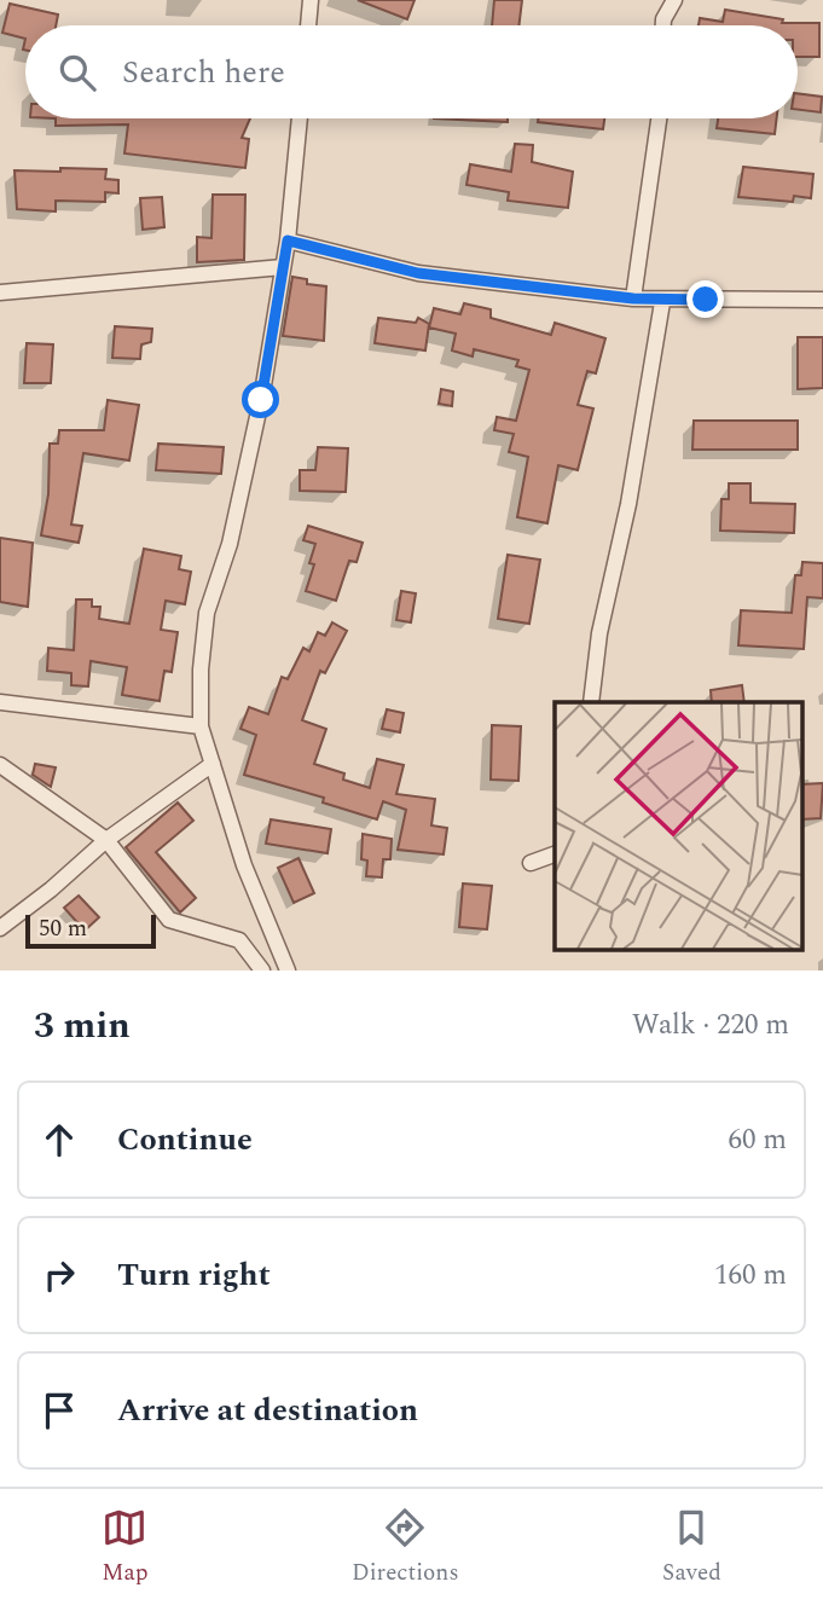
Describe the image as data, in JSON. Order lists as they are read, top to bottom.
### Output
{
  "scale_bar": "50 m",
  "page": {
    "search": "Search here",
    "scale": "50 m",
    "heading": ["3 min", "Walk · 220 m"],
    "list": [
      ["Continue", "60 m"],
      ["Turn right", "160 m"],
      "Arrive at destination"
    ],
    "nav": ["Map", "Directions", "Saved"]
  }
}
